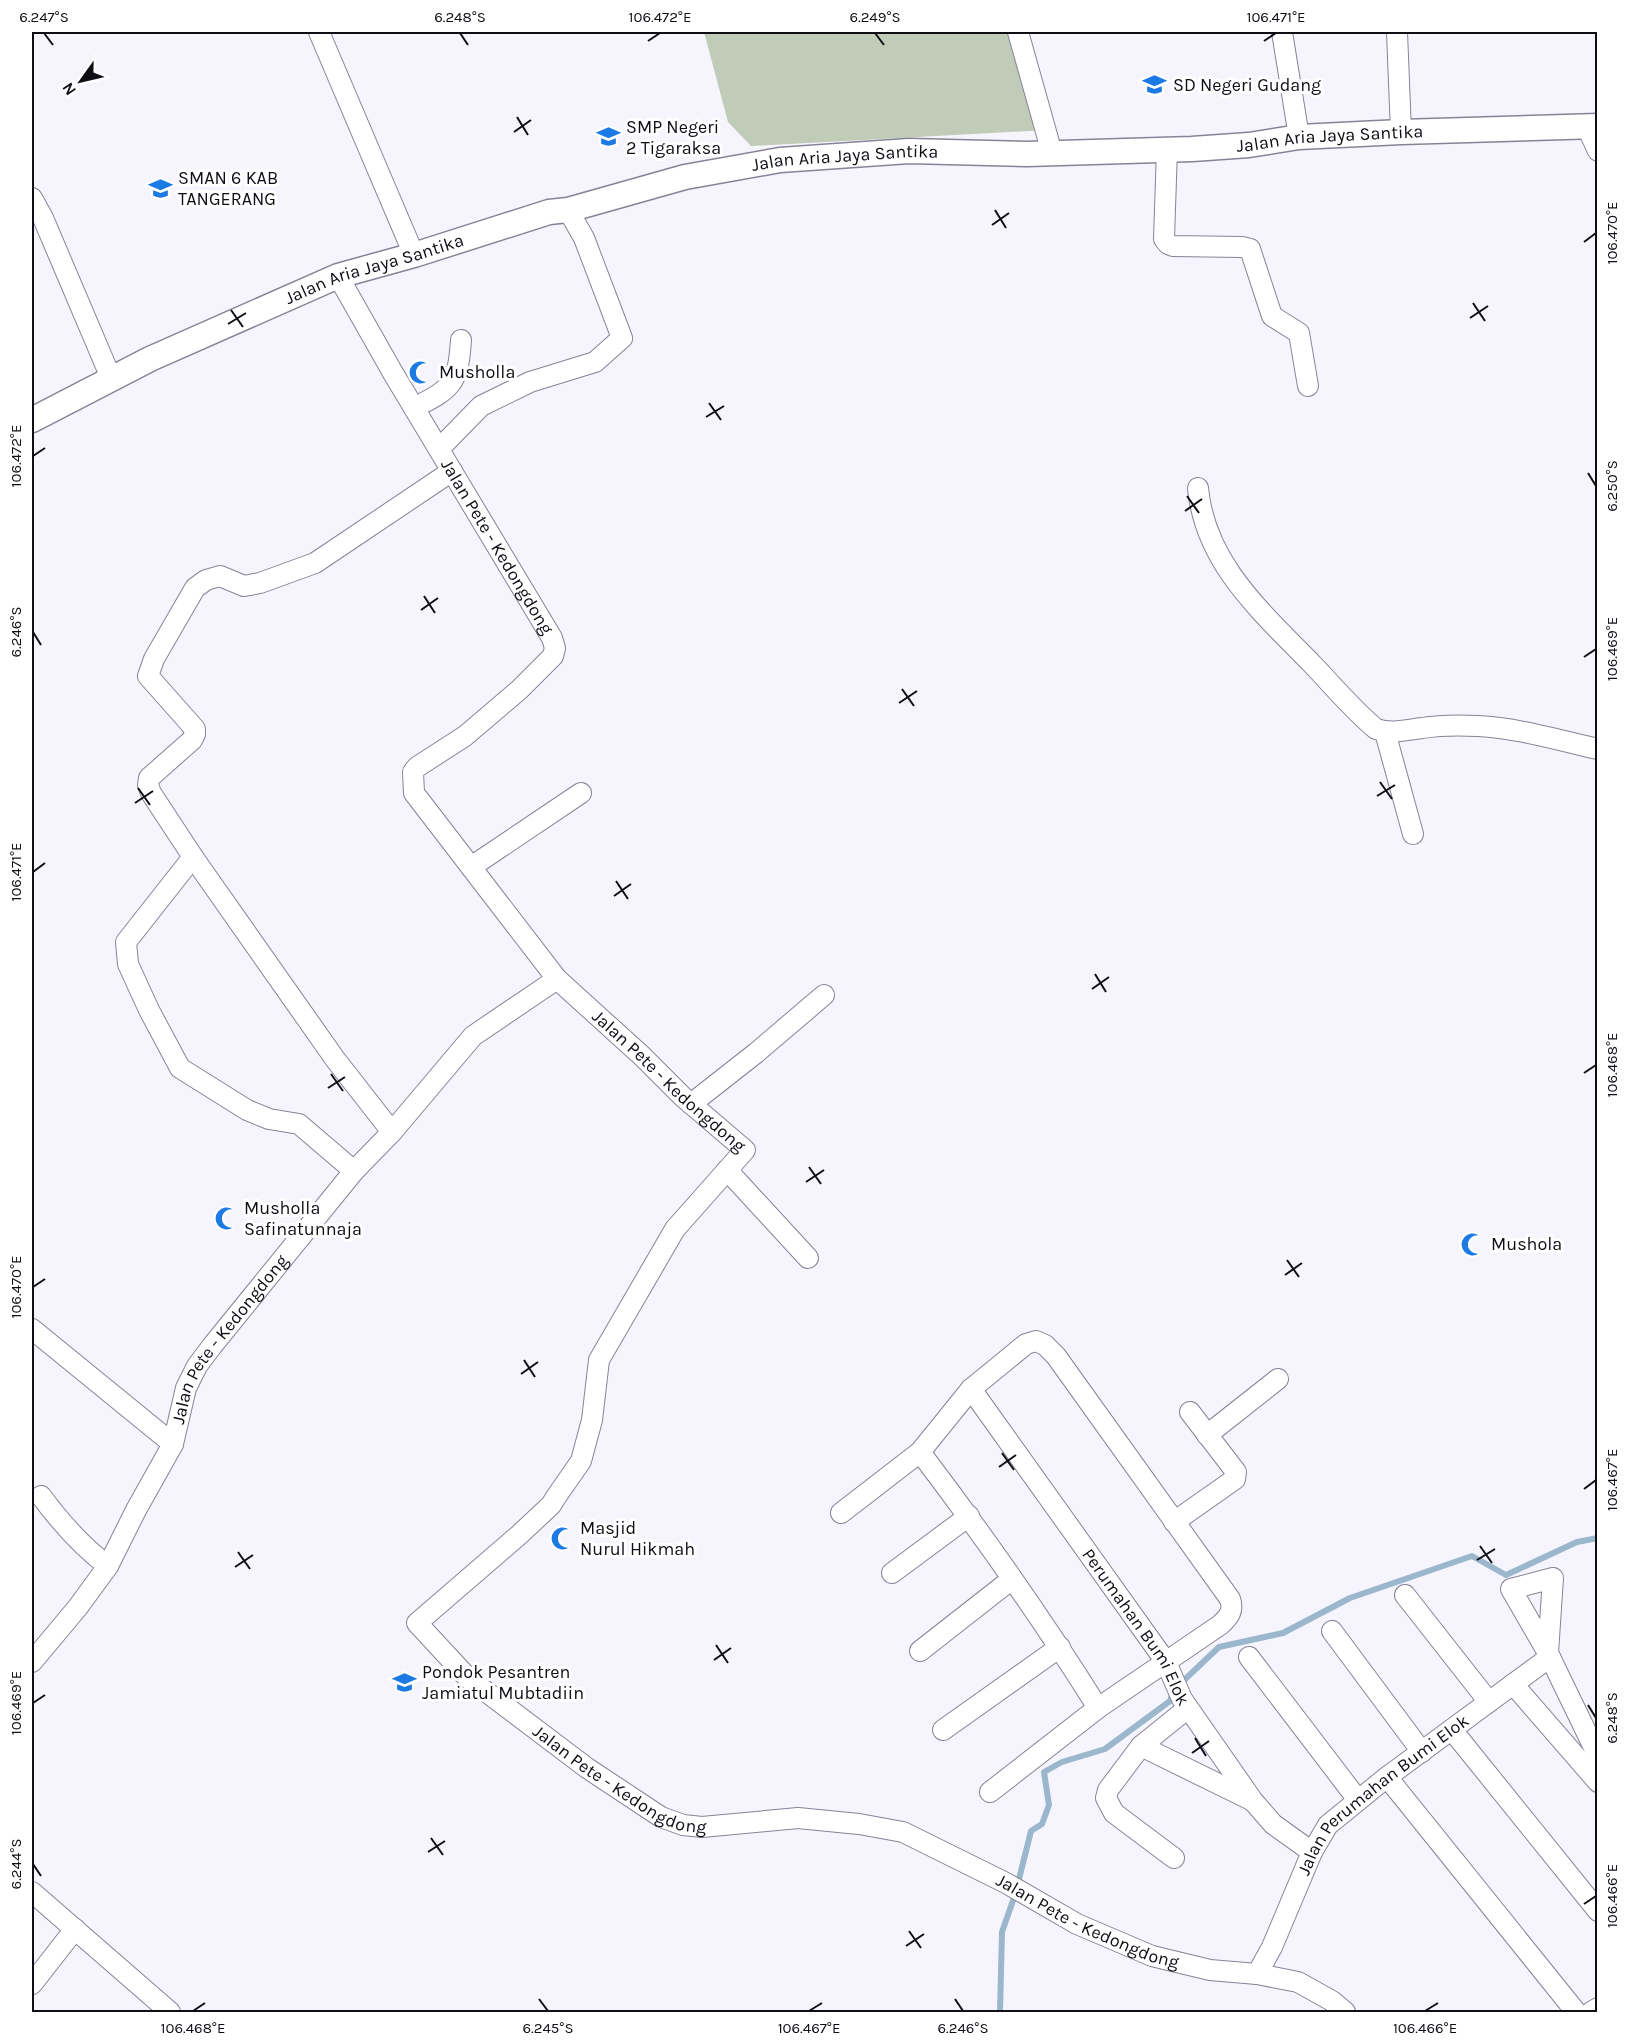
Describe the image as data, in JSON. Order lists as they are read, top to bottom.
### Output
{
  "streets": {
    "street": [
      "Jalan Aria Jaya Santika",
      "Jalan Pete - Kedongdong",
      "Perumahan Bumi Elok",
      "Jalan Perumahan Bumi Elok"
    ]
  },
  "crossings": [
    ["Jalan Aria Jaya Santika", "Jalan Pete - Kedongdong"],
    ["Jalan Pete - Kedongdong", "Jalan Perumahan Bumi Elok"],
    ["Perumahan Bumi Elok", "Jalan Perumahan Bumi Elok"]
  ],
  "places": {
    "school or university": [
      "SD Negeri Gudang",
      "SMP Negeri 2 Tigaraksa",
      "SMAN 6 KAB TANGERANG",
      "Pondok Pesantren Jamiatul Mubtadiin"
    ],
    "mosque": [
      "Musholla",
      "Musholla Safinatunnaja",
      "Mushola",
      "Masjid Nurul Hikmah"
    ]
  },
  "north": "bottom left",
  "coordinates": [
    "6.247°S",
    "6.248°S",
    "106.472°E",
    "6.249°S",
    "106.471°E",
    "106.470°E",
    "6.250°S",
    "6.246°S",
    "106.469°E",
    "106.468°E",
    "106.467°E",
    "6.244°S",
    "106.466°E",
    "6.245°S"
  ]
}
